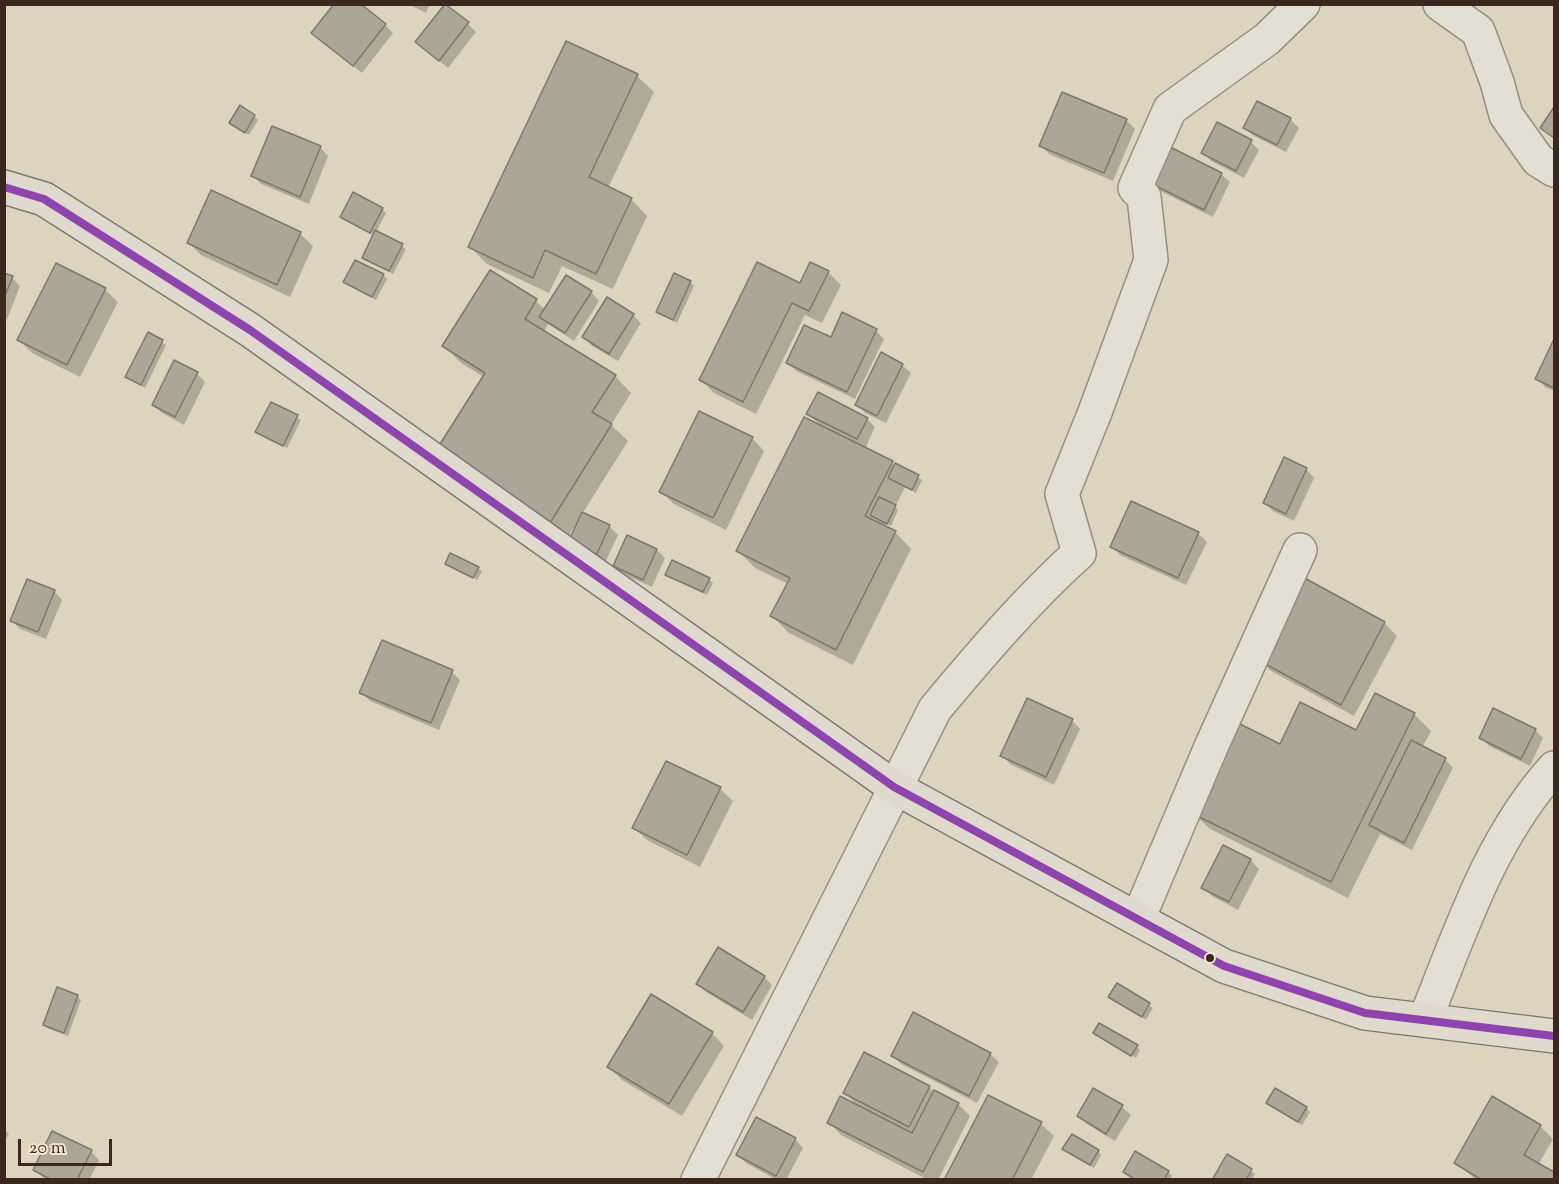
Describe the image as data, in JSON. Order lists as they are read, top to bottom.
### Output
{
  "scale_bar": "20 m"
}
